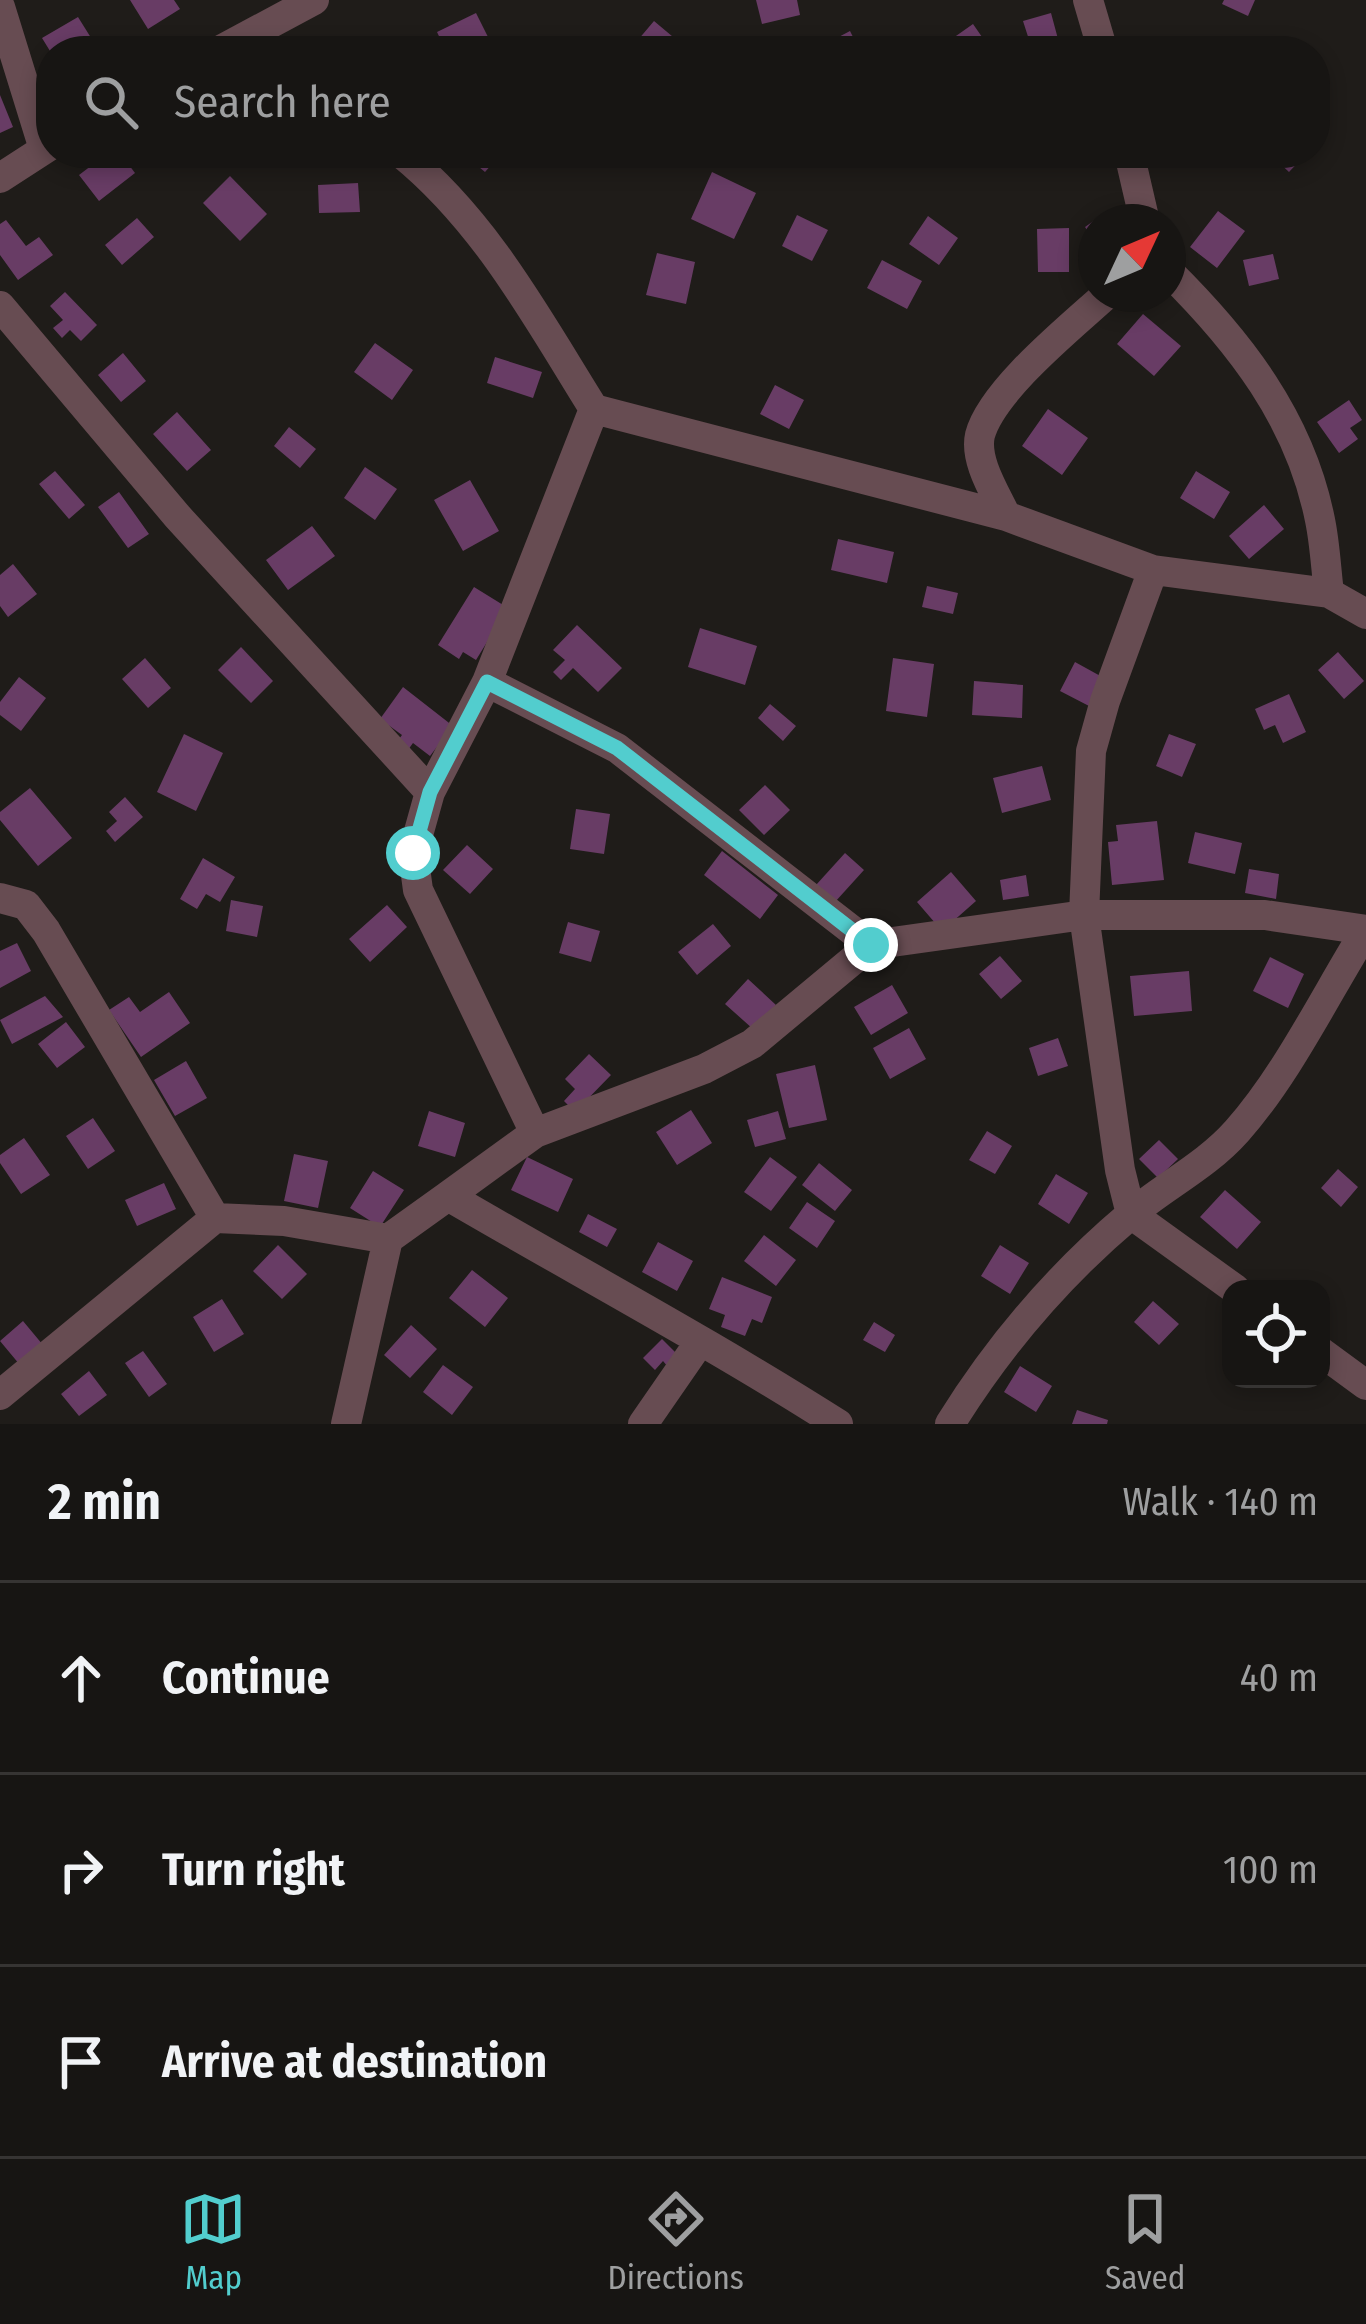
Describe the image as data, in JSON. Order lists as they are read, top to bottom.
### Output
{
  "north": "top right",
  "page": {
    "search": "Search here",
    "heading": ["2 min", "Walk · 140 m"],
    "list": [
      ["Continue", "40 m"],
      ["Turn right", "100 m"],
      "Arrive at destination"
    ],
    "nav": ["Map", "Directions", "Saved"]
  }
}
